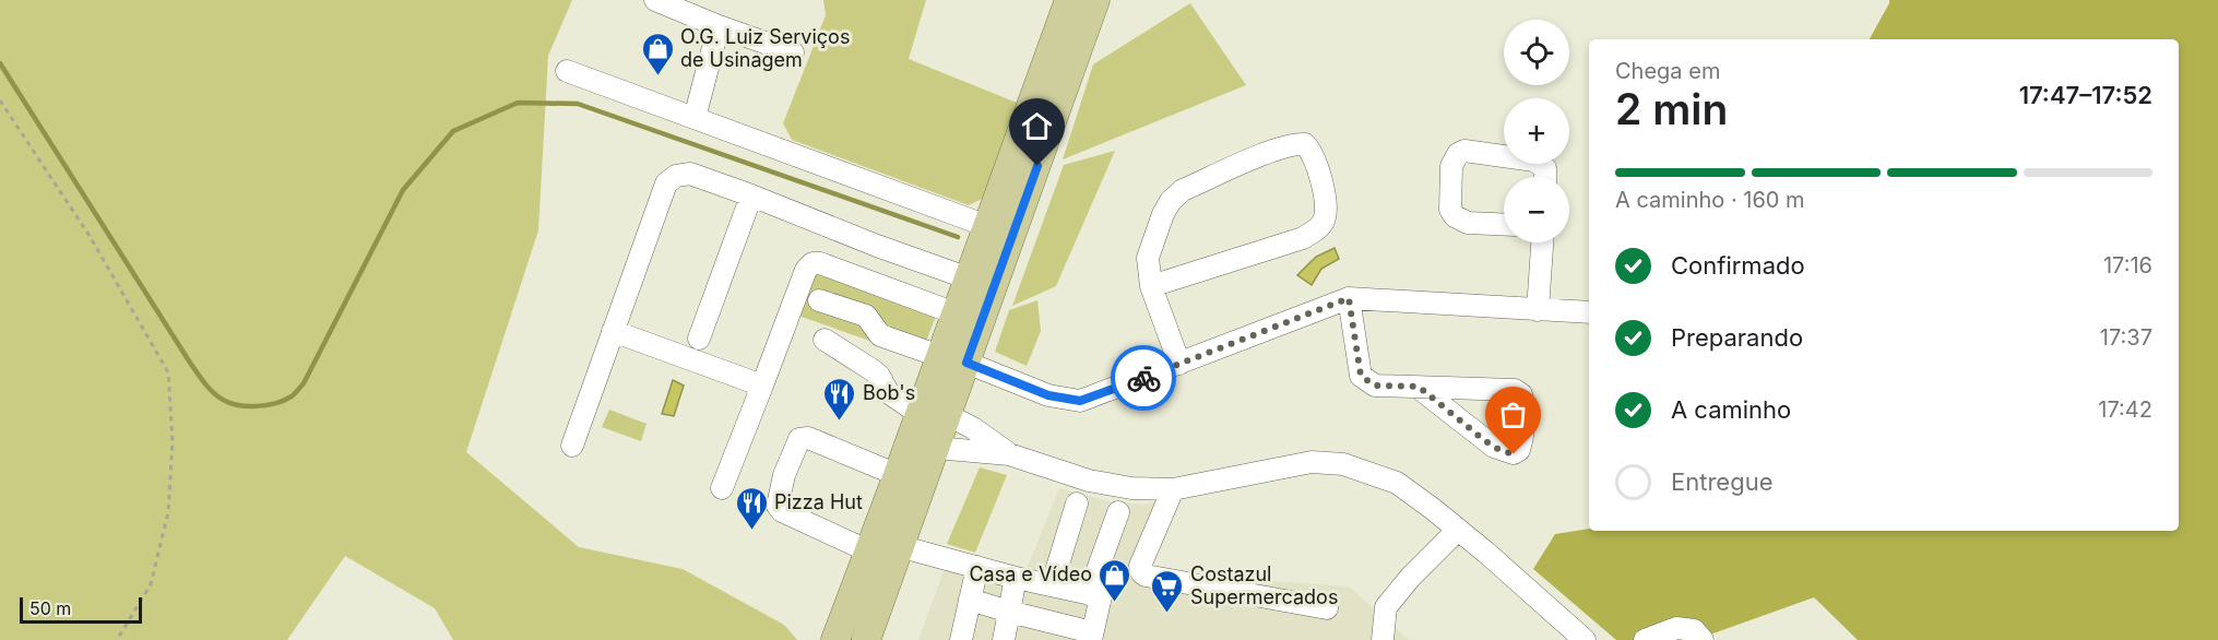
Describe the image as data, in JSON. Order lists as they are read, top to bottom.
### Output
{
  "places": {
    "shop": ["O.G. Luiz Serviços de Usinagem", "Casa e Vídeo"],
    "restaurant": ["Bob's", "Pizza Hut"],
    "supermarket": ["Costazul Supermercados"]
  },
  "scale_bar": "50 m",
  "page": {
    "map_buttons": ["+", "−"],
    "heading": ["2 min", "Chega em", "17:47–17:52"],
    "bar": "A caminho · 160 m",
    "list": [
      ["Confirmado", "17:16"],
      ["Preparando", "17:37"],
      ["A caminho", "17:42"],
      "Entregue"
    ],
    "scale": "50 m"
  }
}
